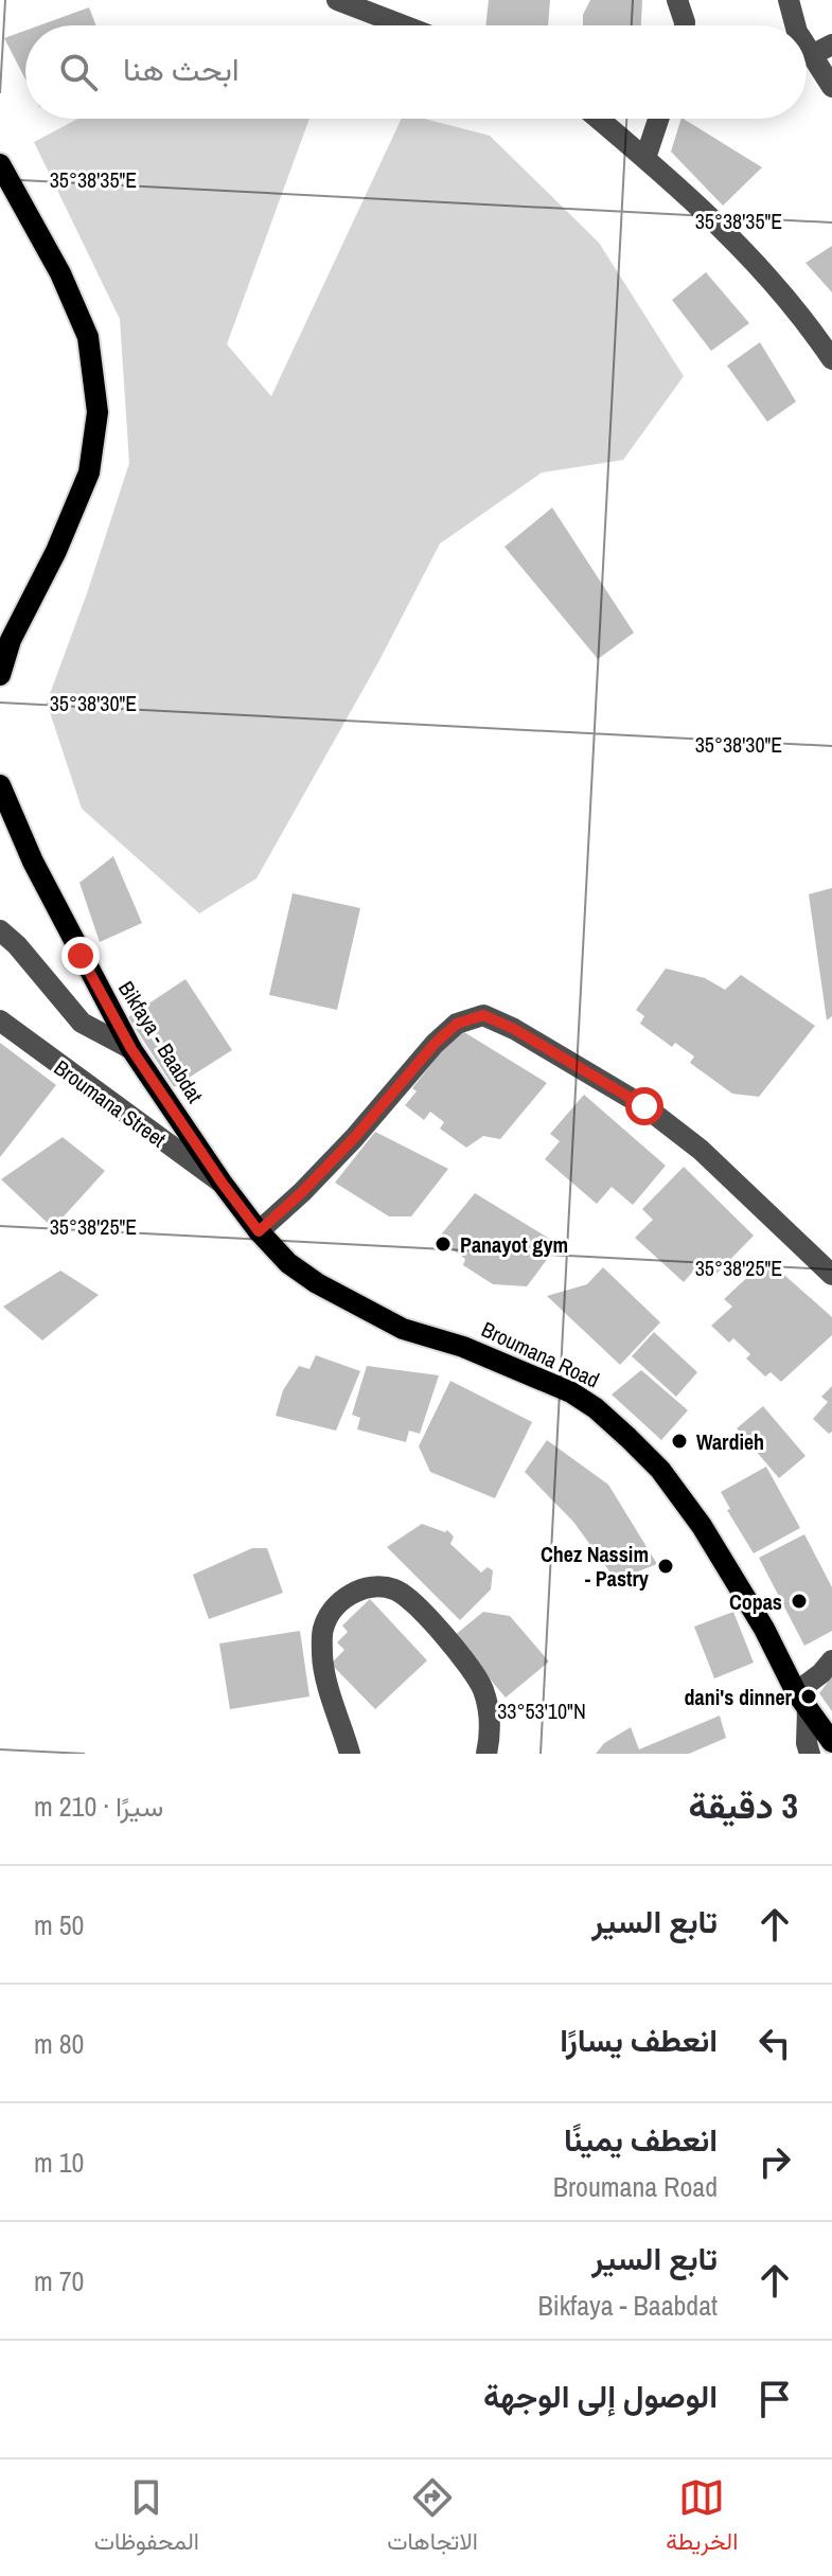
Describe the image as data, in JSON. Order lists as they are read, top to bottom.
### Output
{
  "streets": {
    "main road": ["Bikfaya - Baabdat", "Broumana Road"],
    "street": ["Broumana Street"]
  },
  "crossings": [
    ["Bikfaya - Baabdat", "Broumana Street"],
    ["Bikfaya - Baabdat", "Broumana Road"],
    ["Broumana Street", "Broumana Road"]
  ],
  "places": [
    "Panayot gym",
    "Wardieh",
    "Chez Nassim - Pastry",
    "Copas",
    "dani's dinner"
  ],
  "page": {
    "search": "ابحث هنا",
    "heading": ["3 دقيقة", "سيرًا · 210 m"],
    "list": [
      ["تابع السير", "50 m"],
      ["انعطف يسارًا", "80 m"],
      ["انعطف يمينًا", "Broumana Road", "10 m"],
      ["تابع السير", "Bikfaya - Baabdat", "70 m"],
      "الوصول إلى الوجهة"
    ],
    "nav": ["الخريطة", "الاتجاهات", "المحفوظات"]
  },
  "coordinates": [
    "35°38'35\"E",
    "35°38'30\"E",
    "35°38'25\"E",
    "33°53'10\"N"
  ]
}
